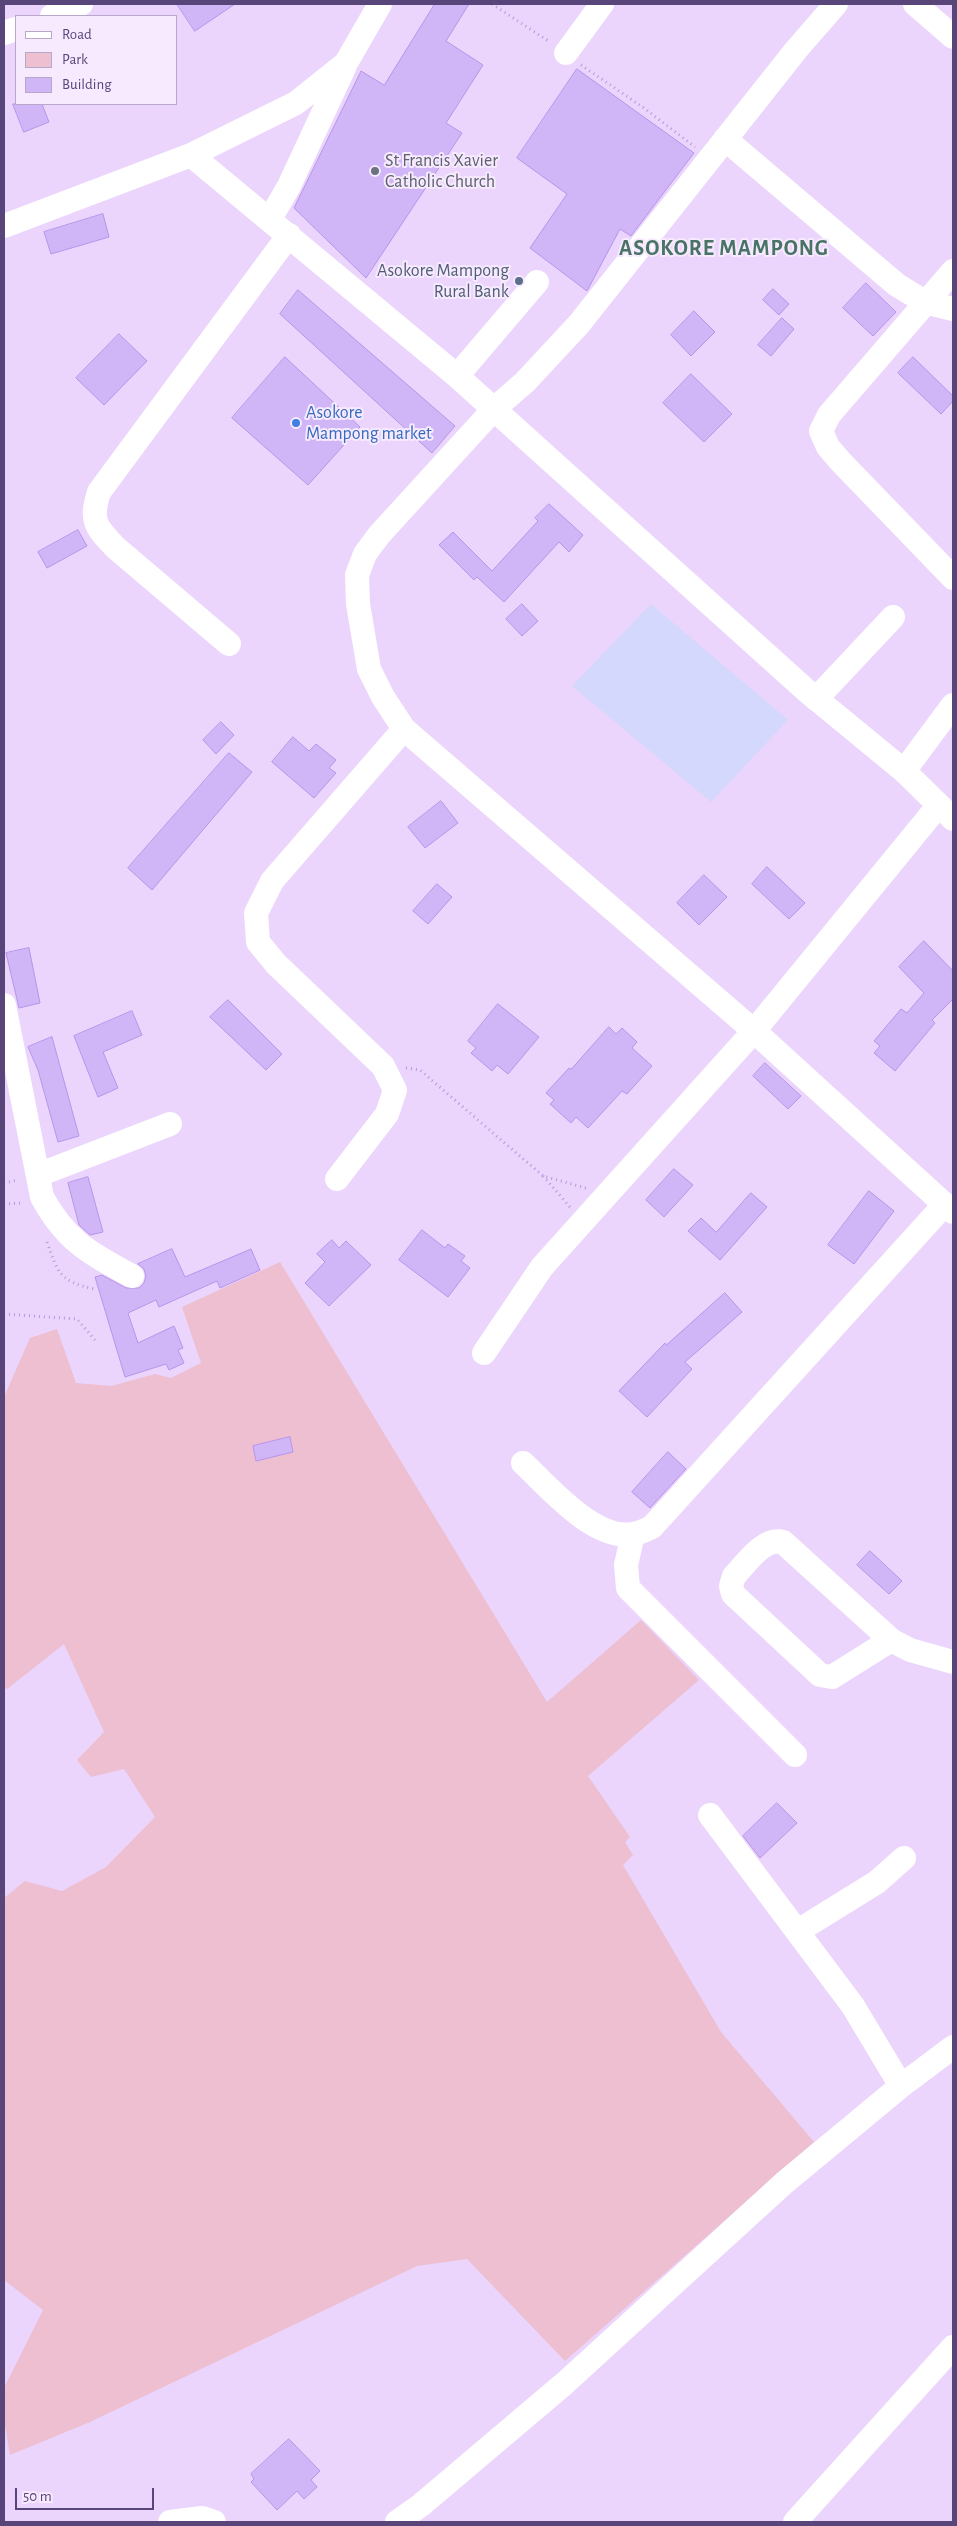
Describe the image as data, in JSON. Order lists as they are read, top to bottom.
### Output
{
  "districts": ["ASOKORE MAMPONG"],
  "places": ["St Francis Xavier Catholic Church", "Asokore Mampong Rural Bank", "Asokore Mampong market"],
  "legend": ["Road", "Park", "Building"],
  "scale_bar": "50 m"
}
